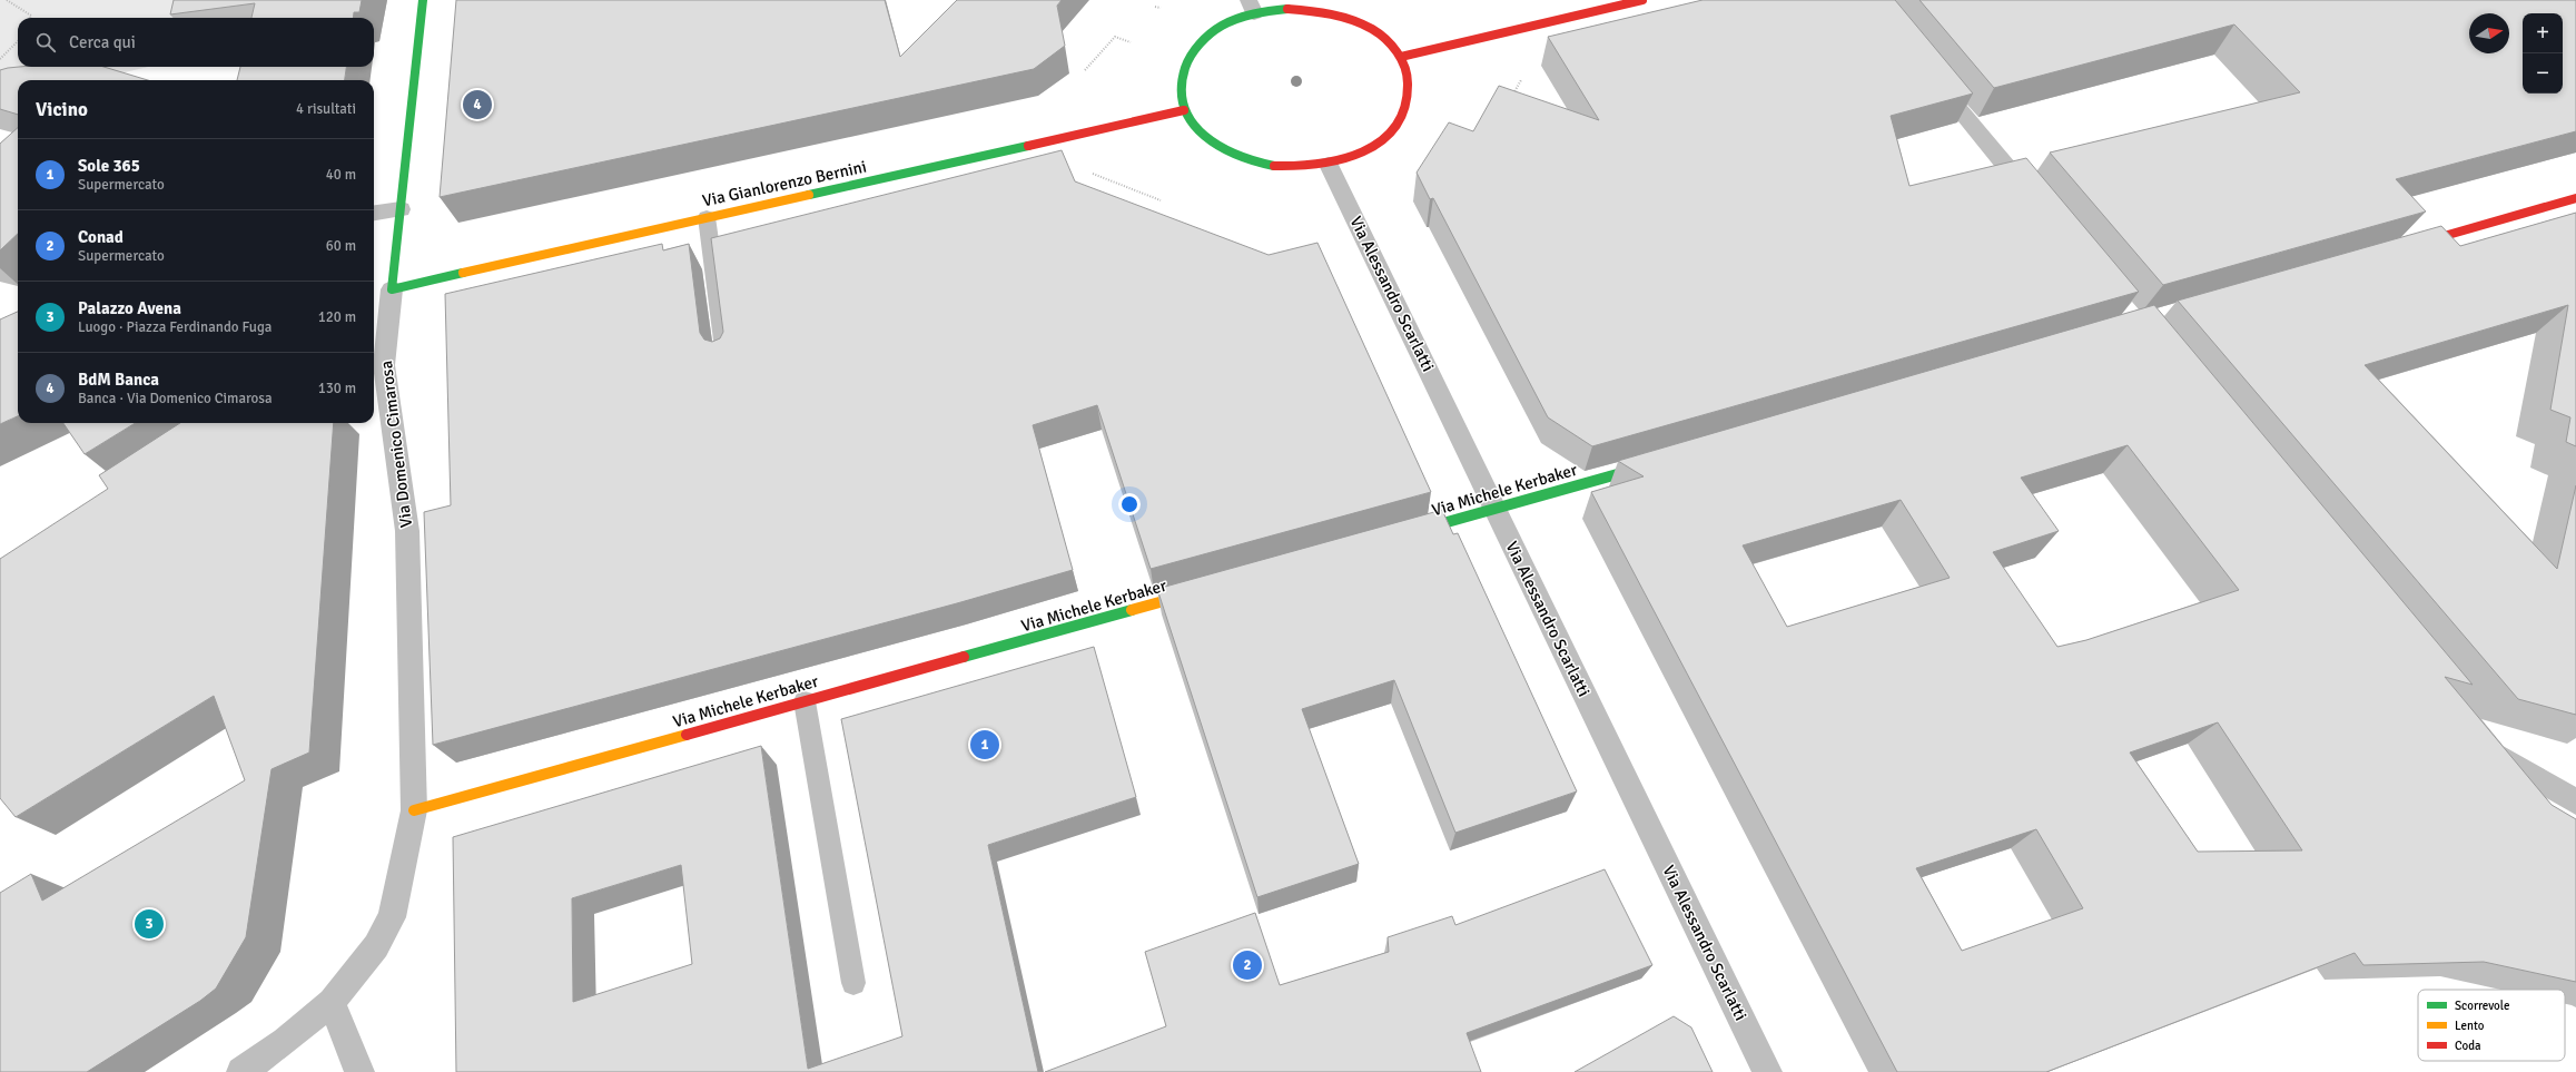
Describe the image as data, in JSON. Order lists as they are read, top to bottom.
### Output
{
  "streets": {
    "street": [
      "Via Gianlorenzo Bernini",
      "Via Alessandro Scarlatti",
      "Via Domenico Cimarosa",
      "Via Michele Kerbaker"
    ]
  },
  "crossings": [
    ["Via Gianlorenzo Bernini", "Via Domenico Cimarosa"],
    ["Via Alessandro Scarlatti", "Via Michele Kerbaker"],
    ["Via Domenico Cimarosa", "Via Michele Kerbaker"]
  ],
  "legend": ["Scorrevole", "Lento", "Coda"],
  "north": "right",
  "page": {
    "map_buttons": ["+", "−"],
    "search": "Cerca qui",
    "heading": ["Vicino", "4 risultati"],
    "pins": [
      "4",
      "1",
      "3",
      "2"
    ],
    "list": [
      {
        "mark": "1",
        "name": "Sole 365",
        "note": "Supermercato",
        "value": "40 m"
      },
      {
        "mark": "2",
        "name": "Conad",
        "note": "Supermercato",
        "value": "60 m"
      },
      {
        "mark": "3",
        "name": "Palazzo Avena",
        "note": "Luogo · Piazza Ferdinando Fuga",
        "value": "120 m"
      },
      {
        "mark": "4",
        "name": "BdM Banca",
        "note": "Banca · Via Domenico Cimarosa",
        "value": "130 m"
      }
    ]
  }
}
